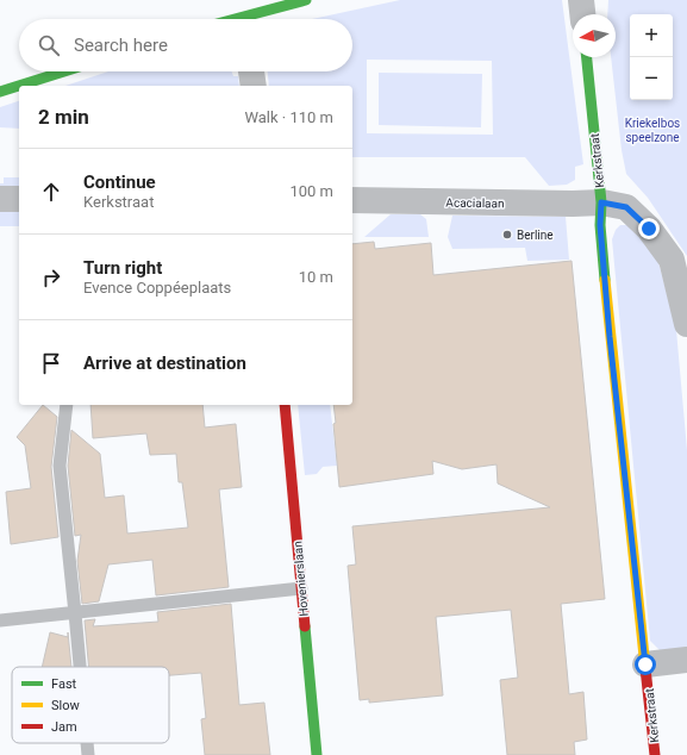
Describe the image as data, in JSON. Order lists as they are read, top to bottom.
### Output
{
  "streets": {
    "street": ["Kerkstraat", "Acacialaan", "Hovenierslaan"]
  },
  "crossings": [
    ["Kerkstraat", "Acacialaan"]
  ],
  "parks": ["Kriekelbos speelzone"],
  "places": ["Berline"],
  "legend": ["Fast", "Slow", "Jam"],
  "north": "left",
  "page": {
    "map_buttons": ["+", "−"],
    "search": "Search here",
    "heading": ["2 min", "Walk · 110 m"],
    "list": [
      ["Continue", "Kerkstraat", "100 m"],
      ["Turn right", "Evence Coppéeplaats", "10 m"],
      "Arrive at destination"
    ]
  }
}
